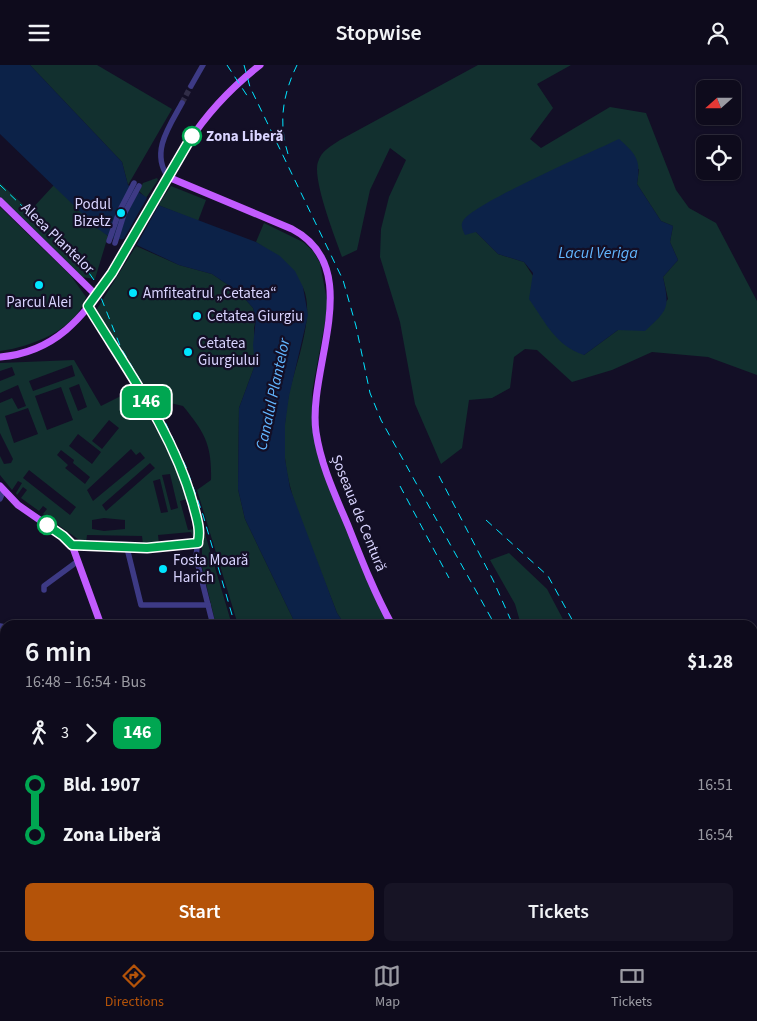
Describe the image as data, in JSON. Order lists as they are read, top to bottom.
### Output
{
  "streets": {
    "main road": ["Aleea Plantelor", "Șoseaua de Centură"]
  },
  "water": ["Lacul Veriga", "Canalul Plantelor"],
  "places": [
    "Zona Liberă",
    "Podul Bizetz",
    "Parcul Alei",
    "Amfiteatrul „Cetatea“",
    "Cetatea Giurgiu",
    "Cetatea Giurgiului",
    "Fosta Moară Harich"
  ],
  "lines": ["bus line 146"],
  "north": "left",
  "page": {
    "header": "Stopwise",
    "on_map": "146",
    "heading": ["6 min", "16:48 – 16:54 · Bus", "$1.28"],
    "legs": ["3", "146"],
    "list": [
      {
        "name": "Bld. 1907",
        "value": "16:51"
      },
      {
        "name": "Zona Liberă",
        "value": "16:54"
      }
    ],
    "buttons": ["Start", "Tickets"],
    "tabs": ["Directions", "Map", "Tickets"]
  }
}
